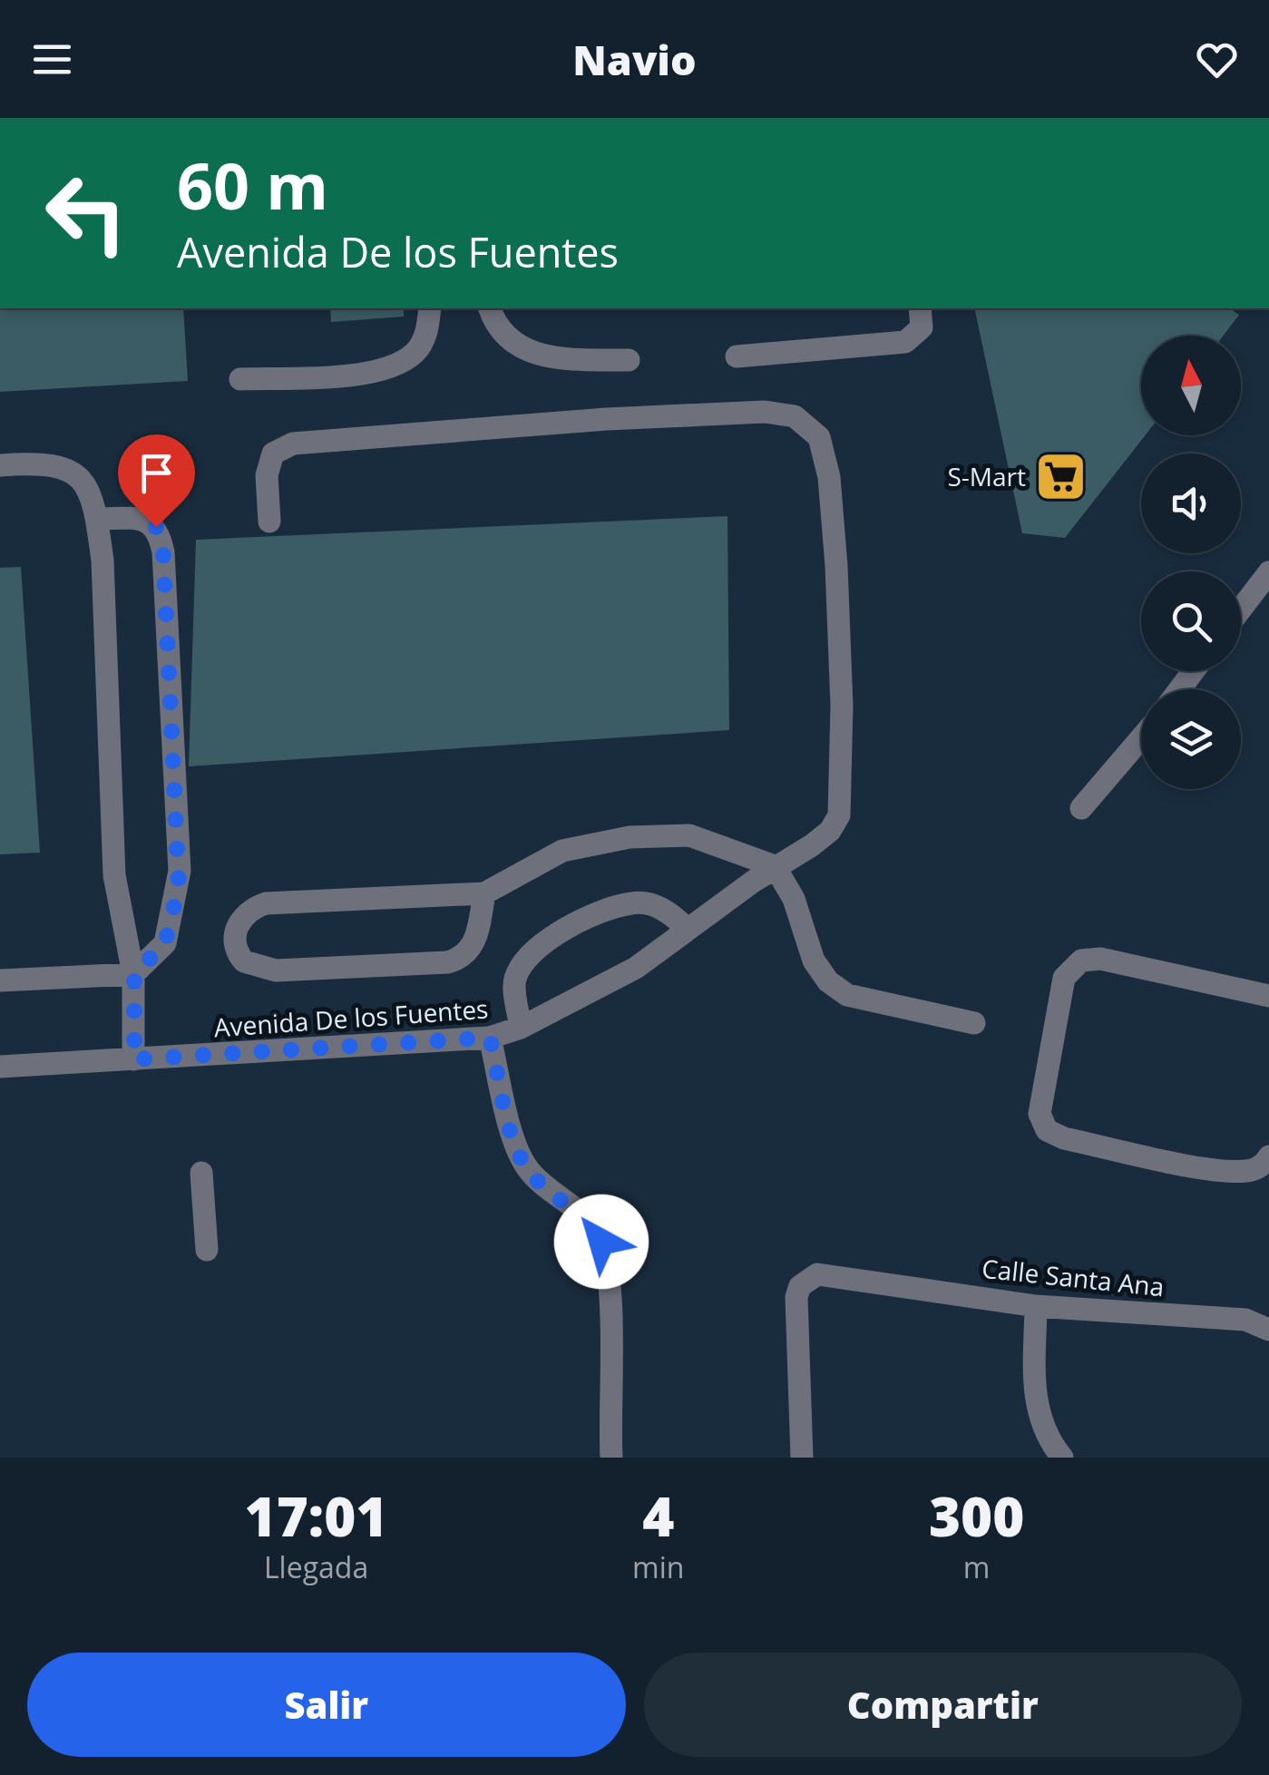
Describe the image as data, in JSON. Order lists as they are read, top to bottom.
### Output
{
  "streets": {
    "street": ["Avenida De los Fuentes", "Calle Santa Ana"]
  },
  "places": {
    "supermarket": ["S-Mart"]
  },
  "north": "top",
  "page": {
    "header": "Navio",
    "turn": ["60 m", "Avenida De los Fuentes"],
    "eta": [
      "17:01",
      "Llegada",
      "4",
      "min",
      "300",
      "m"
    ],
    "buttons": ["Salir", "Compartir"]
  }
}
